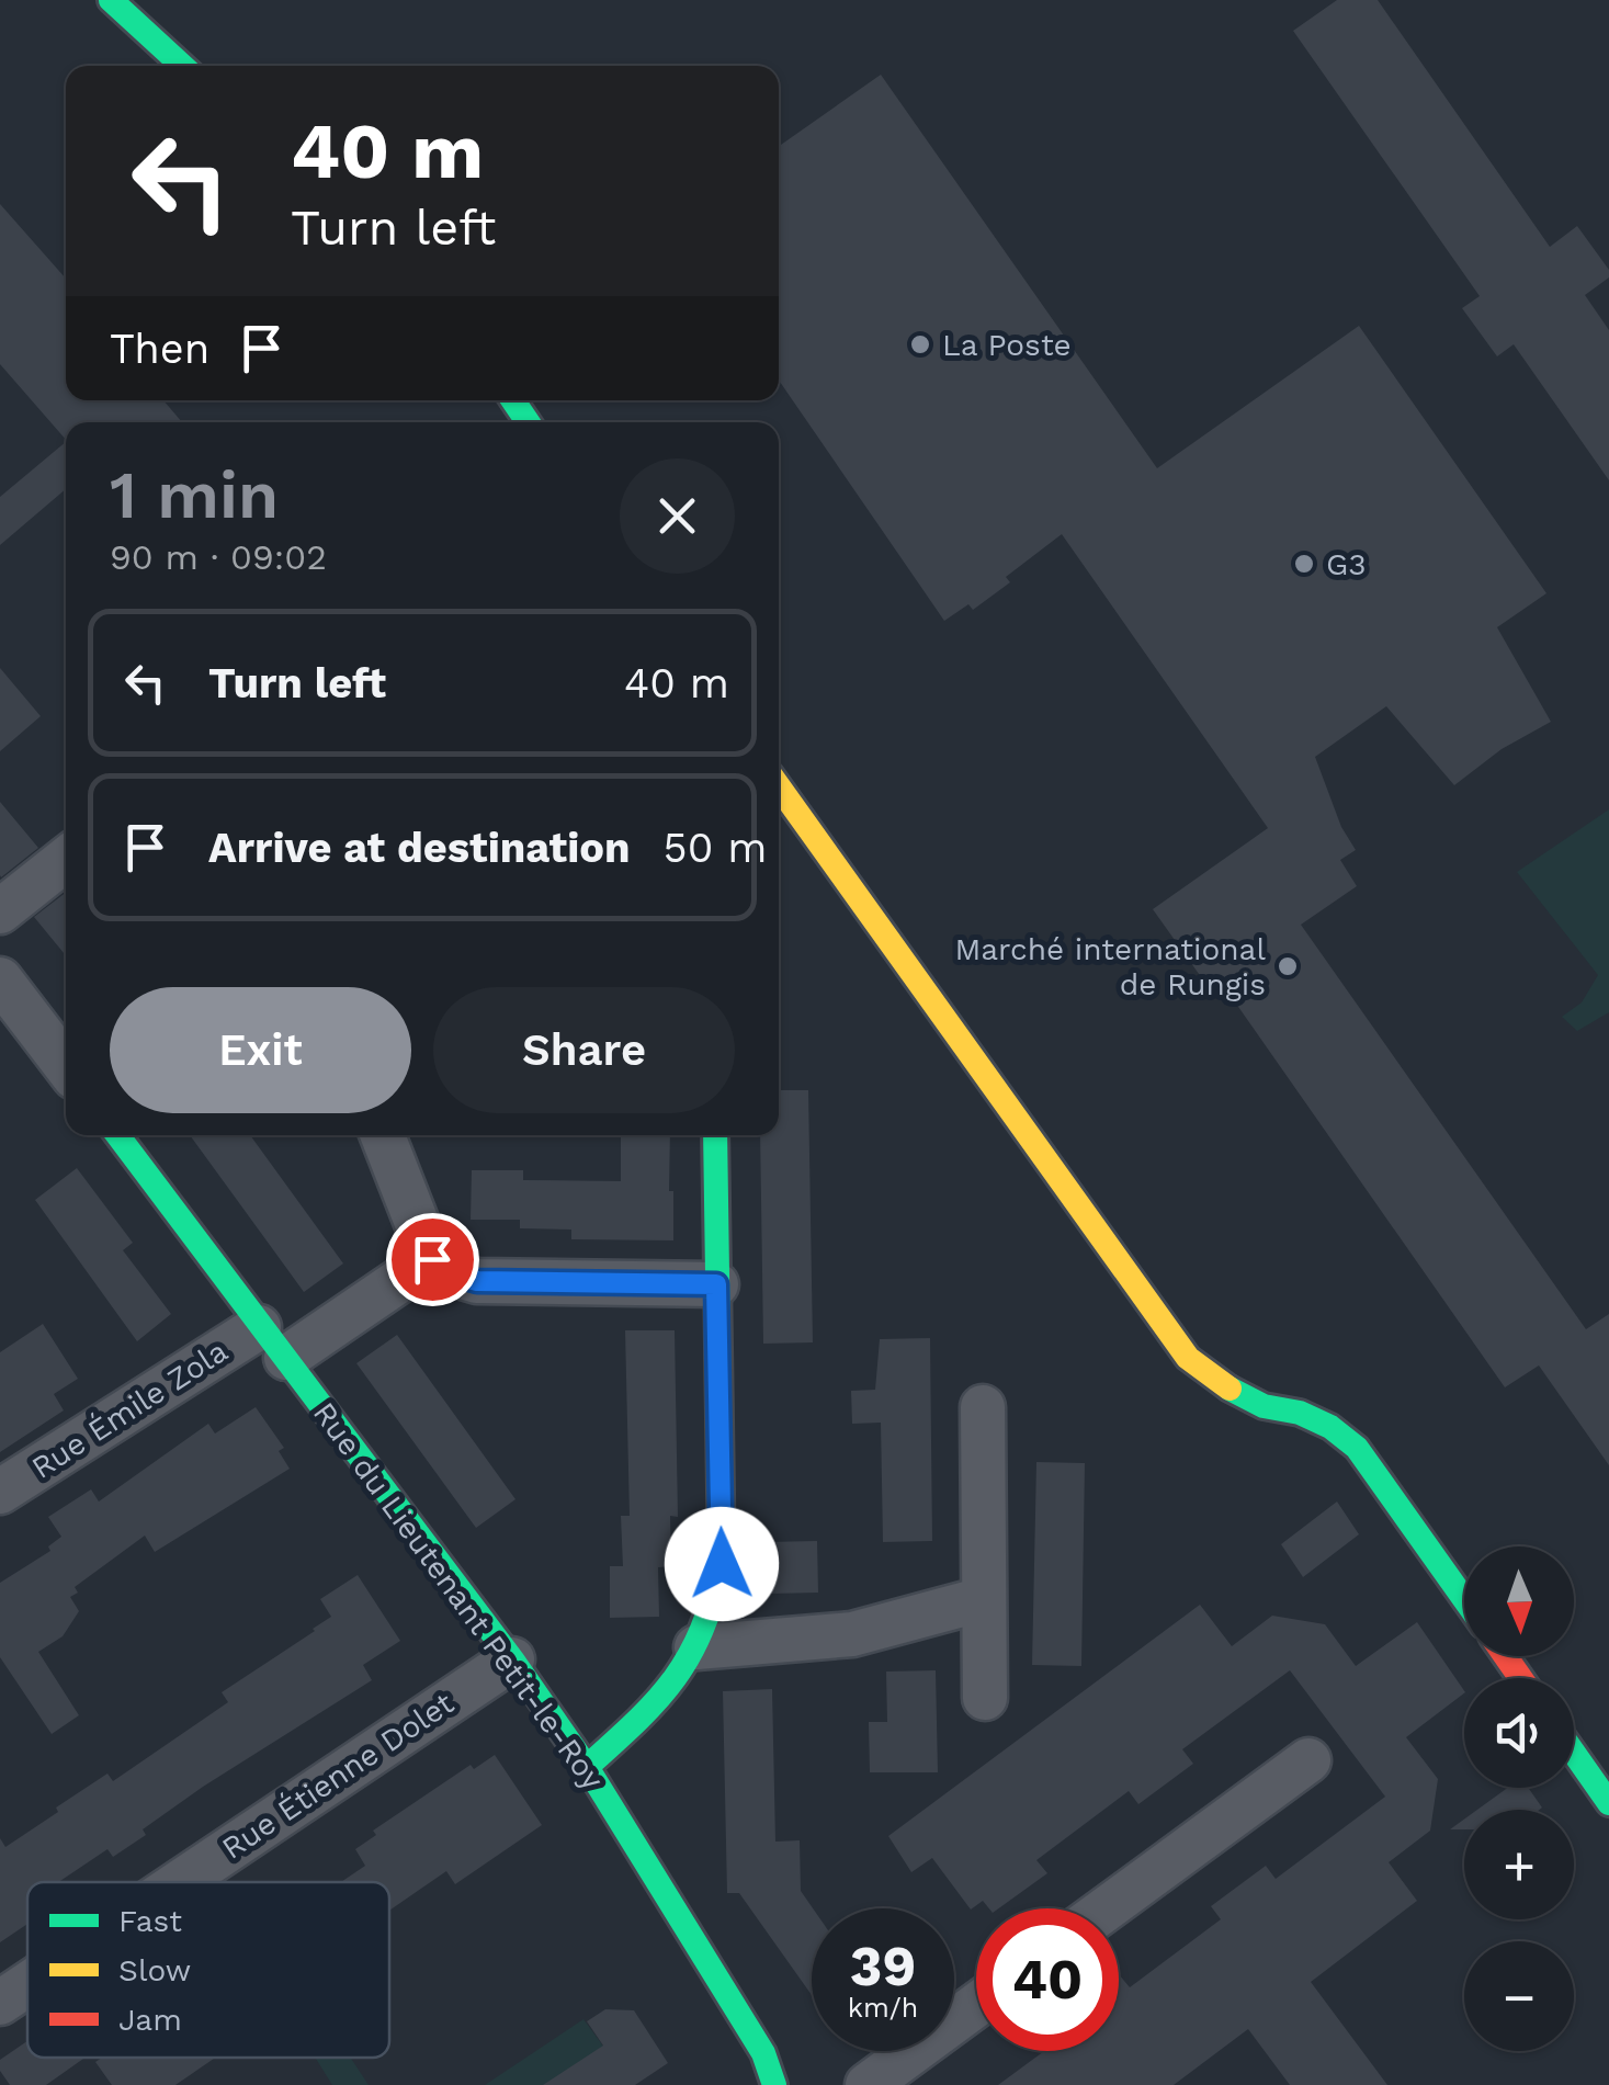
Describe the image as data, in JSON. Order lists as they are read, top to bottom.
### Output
{
  "streets": {
    "street": ["Rue Émile Zola", "Rue du Lieutenant Petit-le-Roy", "Rue Étienne Dolet"]
  },
  "crossings": [
    ["Rue Émile Zola", "Rue du Lieutenant Petit-le-Roy"],
    ["Rue du Lieutenant Petit-le-Roy", "Rue Étienne Dolet"]
  ],
  "places": ["La Poste", "G3", "Marché international de Rungis"],
  "legend": ["Fast", "Slow", "Jam"],
  "north": "bottom",
  "page": {
    "turn": ["40 m", "Turn left"],
    "then": "Then",
    "heading": ["1 min", "90 m · 09:02"],
    "list": [
      {
        "name": "Turn left",
        "value": "40 m"
      },
      {
        "name": "Arrive at destination",
        "value": "50 m"
      }
    ],
    "buttons": ["Exit", "Share"],
    "map_buttons": ["+", "−"],
    "speed": "39 km/h",
    "limit": "40"
  }
}
